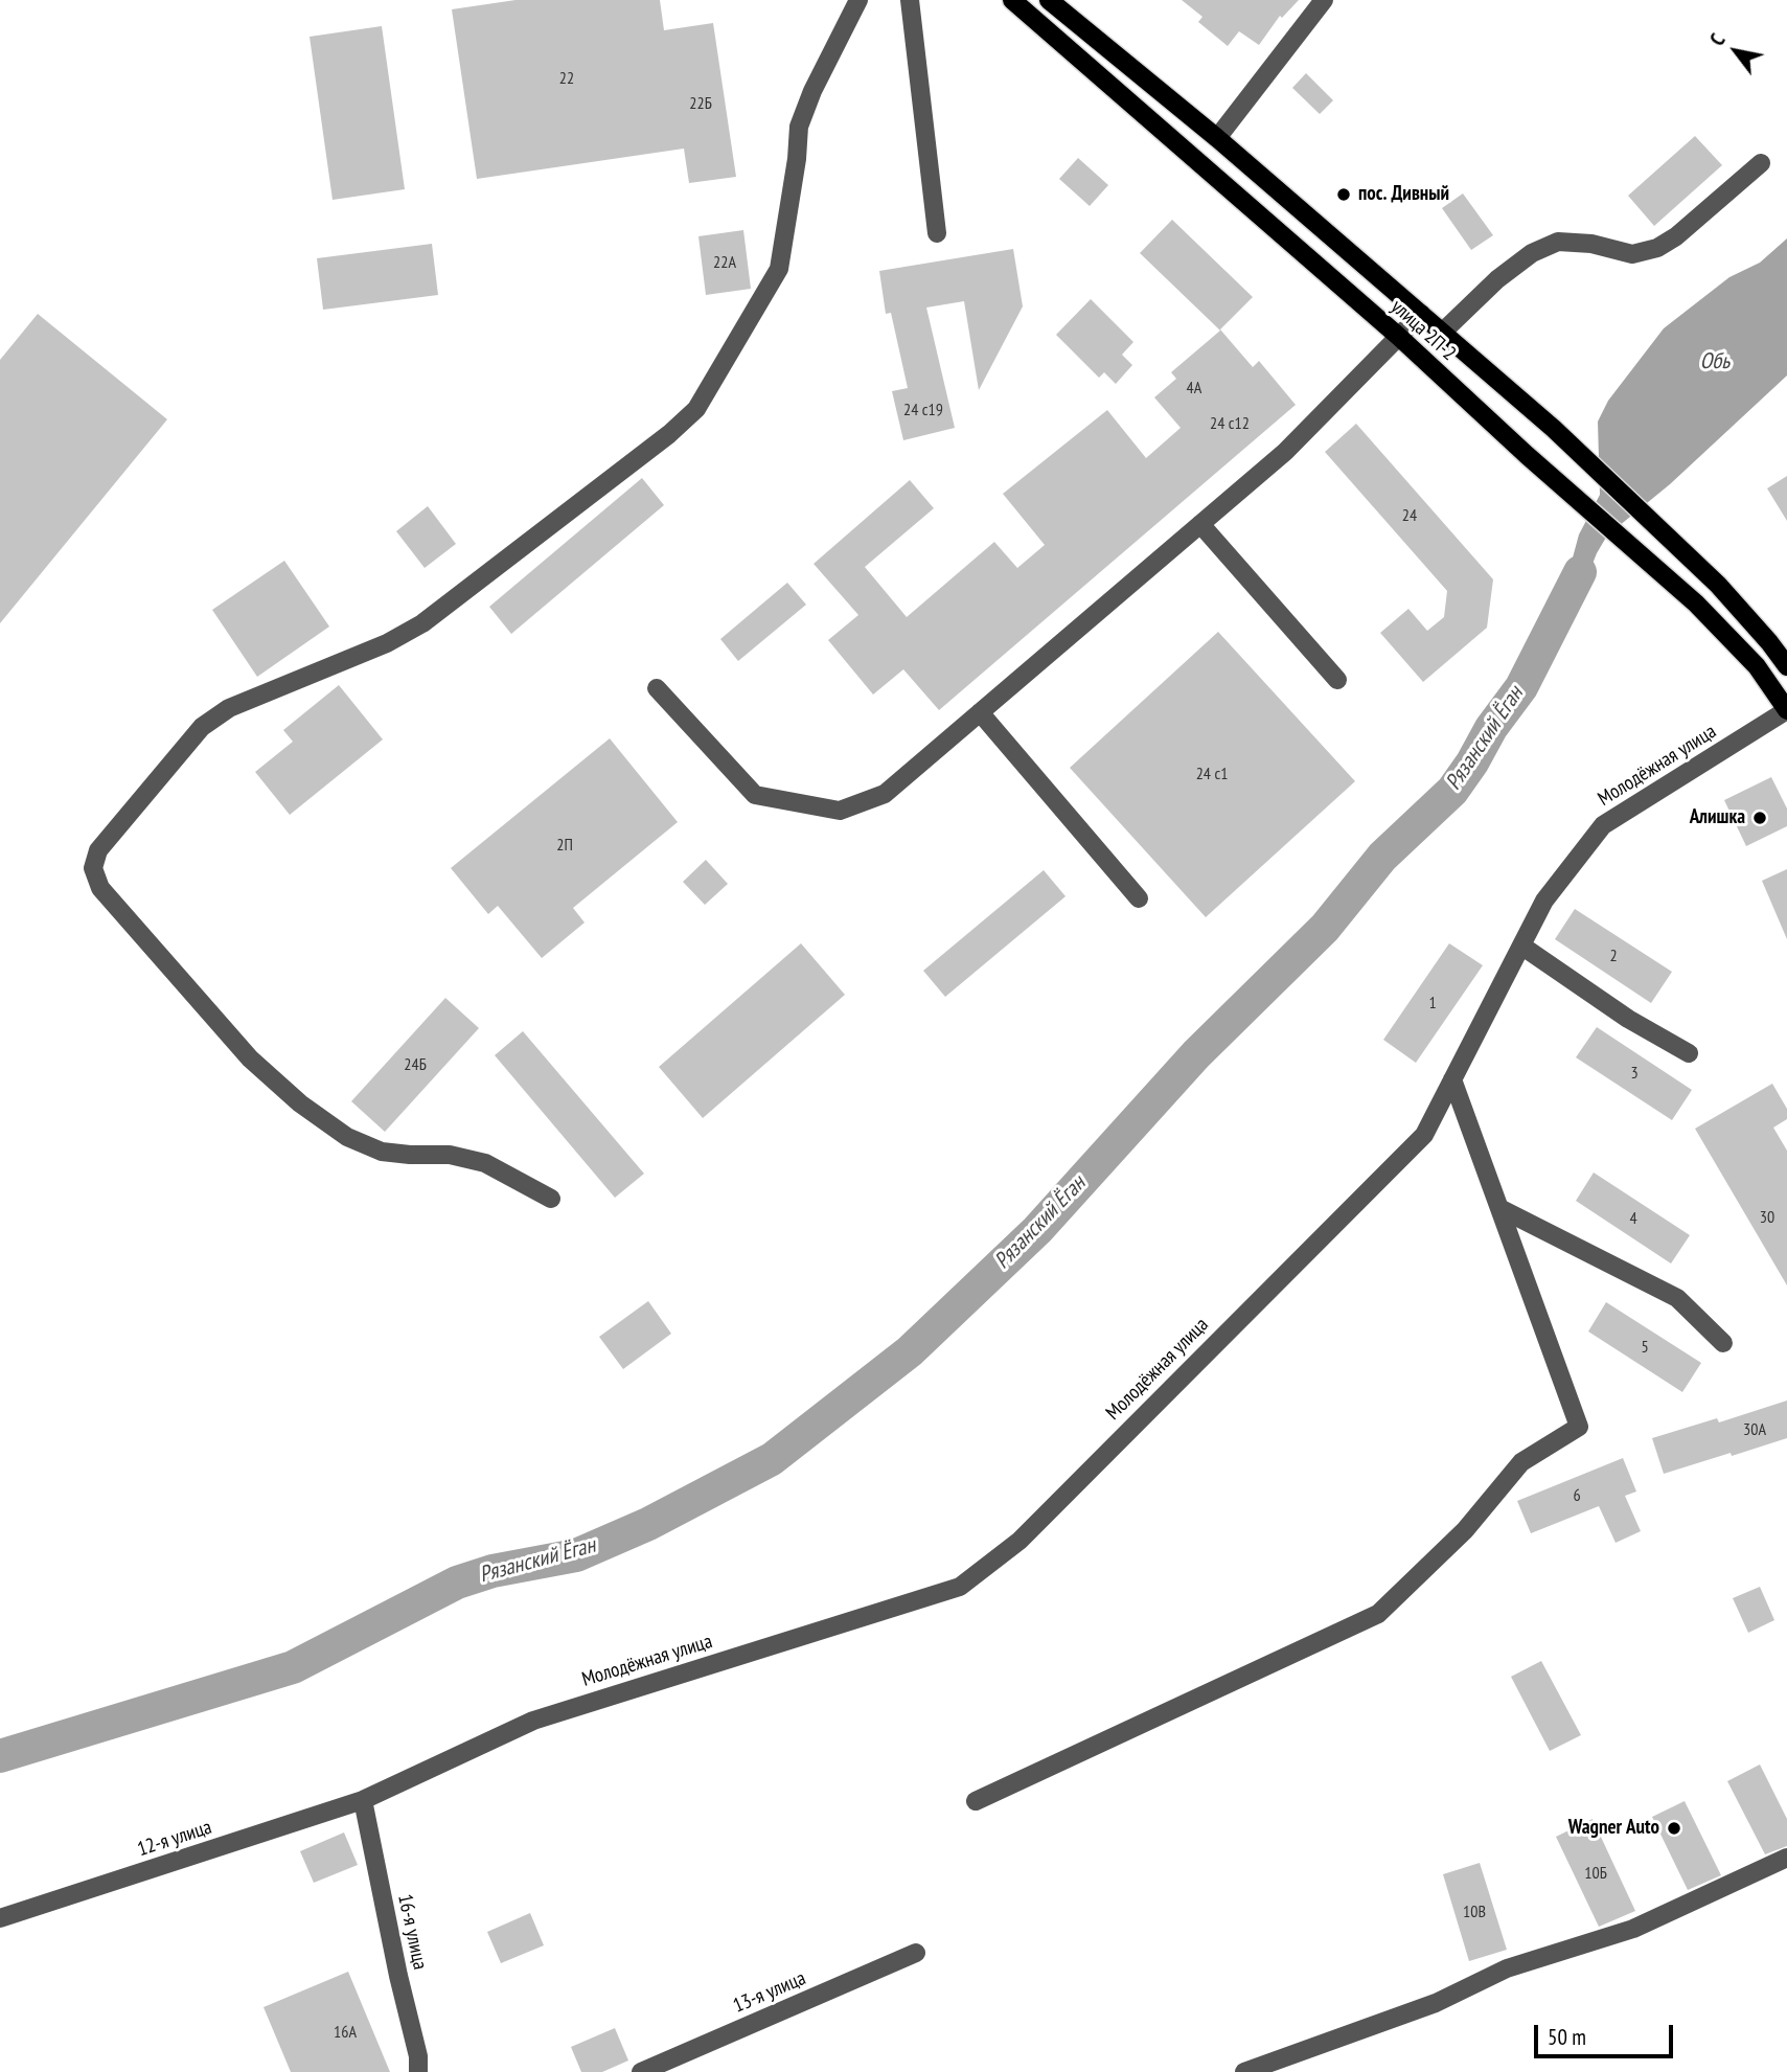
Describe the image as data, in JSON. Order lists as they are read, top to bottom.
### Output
{
  "streets": {
    "main road": ["улица 2П-2"],
    "street": [
      "Молодёжная улица",
      "12-я улица",
      "16-я улица",
      "13-я улица"
    ]
  },
  "crossings": [
    ["улица 2П-2", "Молодёжная улица"],
    ["Молодёжная улица", "12-я улица"],
    ["Молодёжная улица", "16-я улица"],
    ["12-я улица", "16-я улица"]
  ],
  "water": ["Обь", "Рязанский Ёган"],
  "places": ["пос. Дивный", "Алишка", "Wagner Auto"],
  "house_numbers": [
    "22",
    "22Б",
    "22А",
    "4А",
    "24 с19",
    "24 с12",
    "24",
    "24 с1",
    "2П",
    "2",
    "1",
    "24Б",
    "3",
    "30",
    "4",
    "5",
    "30А",
    "6",
    "10Б",
    "10В",
    "16А"
  ],
  "scale_bar": "50 m",
  "north": "top left"
}
